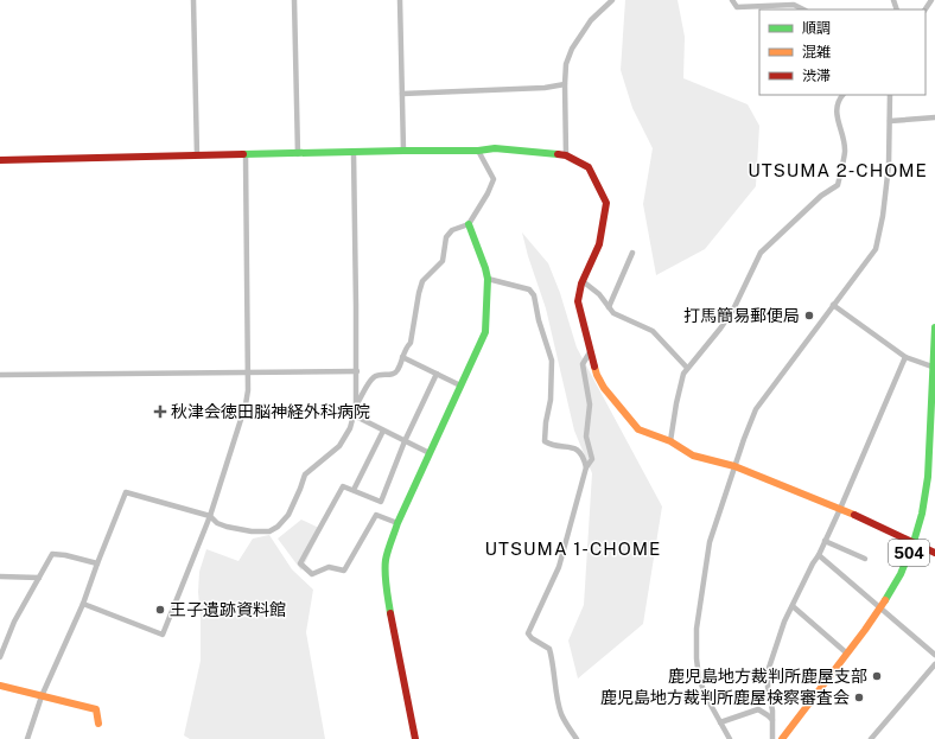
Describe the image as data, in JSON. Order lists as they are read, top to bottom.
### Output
{
  "streets": {
    "main road": ["504"]
  },
  "districts": ["UTSUMA 2-CHOME", "UTSUMA 1-CHOME"],
  "places": {
    "other": [
      "打馬簡易郵便局",
      "王子遺跡資料館",
      "鹿児島地方裁判所鹿屋支部",
      "鹿児島地方裁判所鹿屋検察審査会"
    ],
    "health": ["秋津会徳田脳神経外科病院"]
  },
  "legend": ["順調", "混雑", "渋滞"]
}
